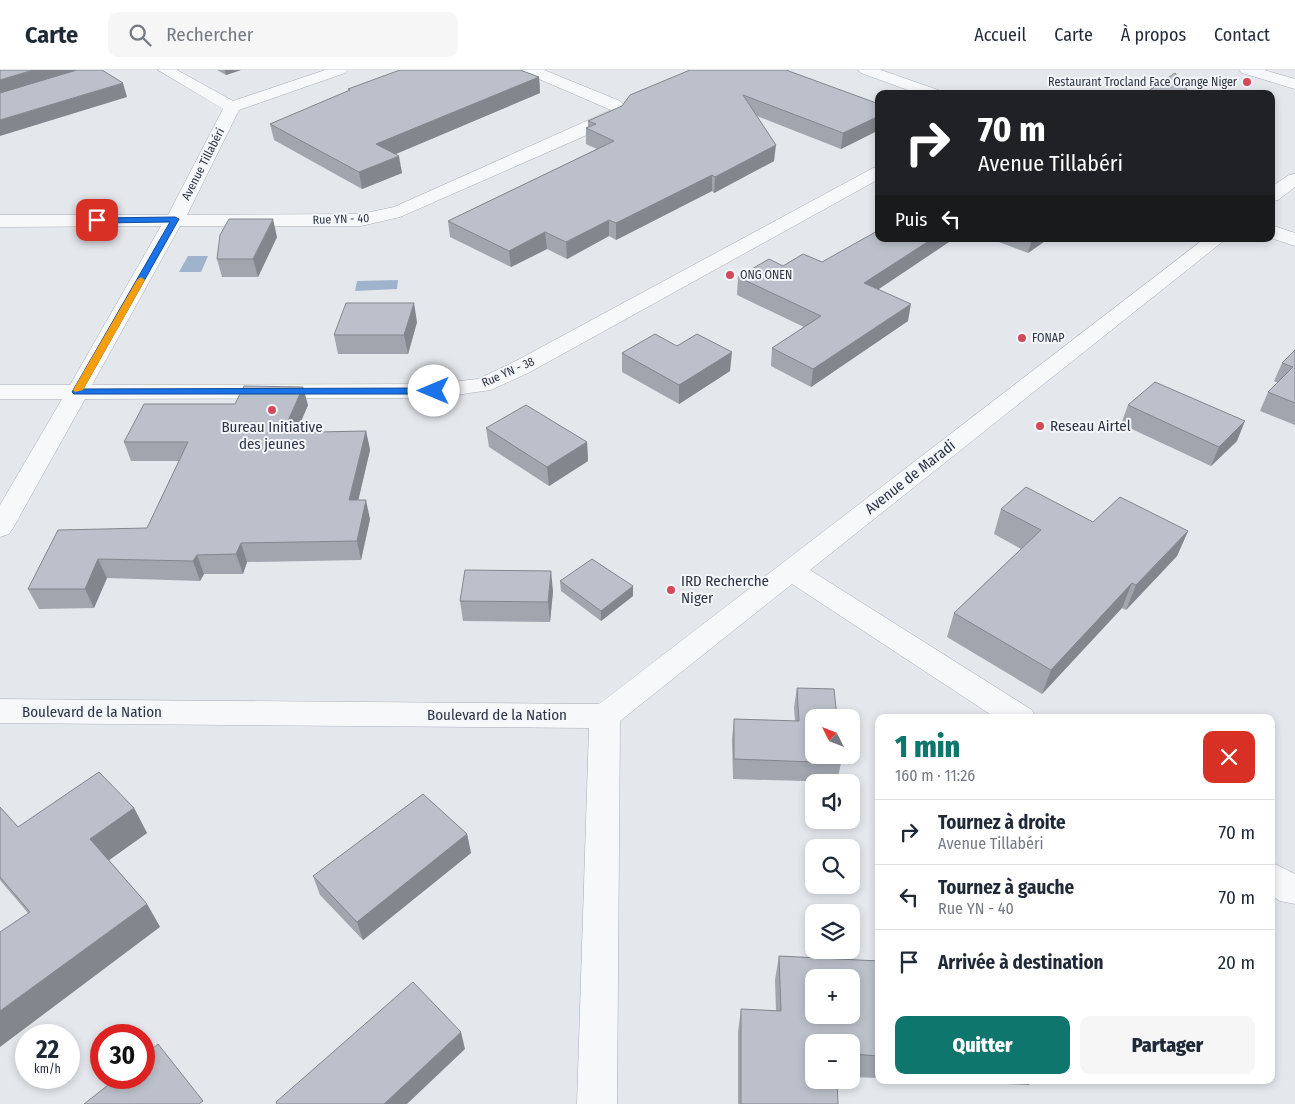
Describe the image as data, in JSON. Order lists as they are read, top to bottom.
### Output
{
  "streets": {
    "street": [
      "Avenue Tillabéri",
      "Rue YN - 40",
      "Rue YN - 38",
      "Avenue de Maradi",
      "Boulevard de la Nation"
    ]
  },
  "crossings": [
    ["Avenue Tillabéri", "Rue YN - 40"],
    ["Avenue Tillabéri", "Rue YN - 38"],
    ["Avenue de Maradi", "Boulevard de la Nation"]
  ],
  "places": [
    "Restaurant Trocland Face Orange Niger",
    "ONG ONEN",
    "FONAP",
    "Bureau Initiative des jeunes",
    "Reseau Airtel",
    "IRD Recherche Niger"
  ],
  "north": "top left",
  "page": {
    "header": "Carte",
    "search": "Rechercher",
    "nav": [
      "Accueil",
      "Carte",
      "À propos",
      "Contact"
    ],
    "turn": ["70 m", "Avenue Tillabéri"],
    "then": "Puis",
    "map_buttons": ["+", "−"],
    "heading": ["1 min", "160 m · 11:26"],
    "list": [
      {
        "name": "Tournez à droite",
        "note": "Avenue Tillabéri",
        "value": "70 m"
      },
      {
        "name": "Tournez à gauche",
        "note": "Rue YN - 40",
        "value": "70 m"
      },
      {
        "name": "Arrivée à destination",
        "value": "20 m"
      }
    ],
    "buttons": ["Quitter", "Partager"],
    "speed": "22 km/h",
    "limit": "30"
  }
}
